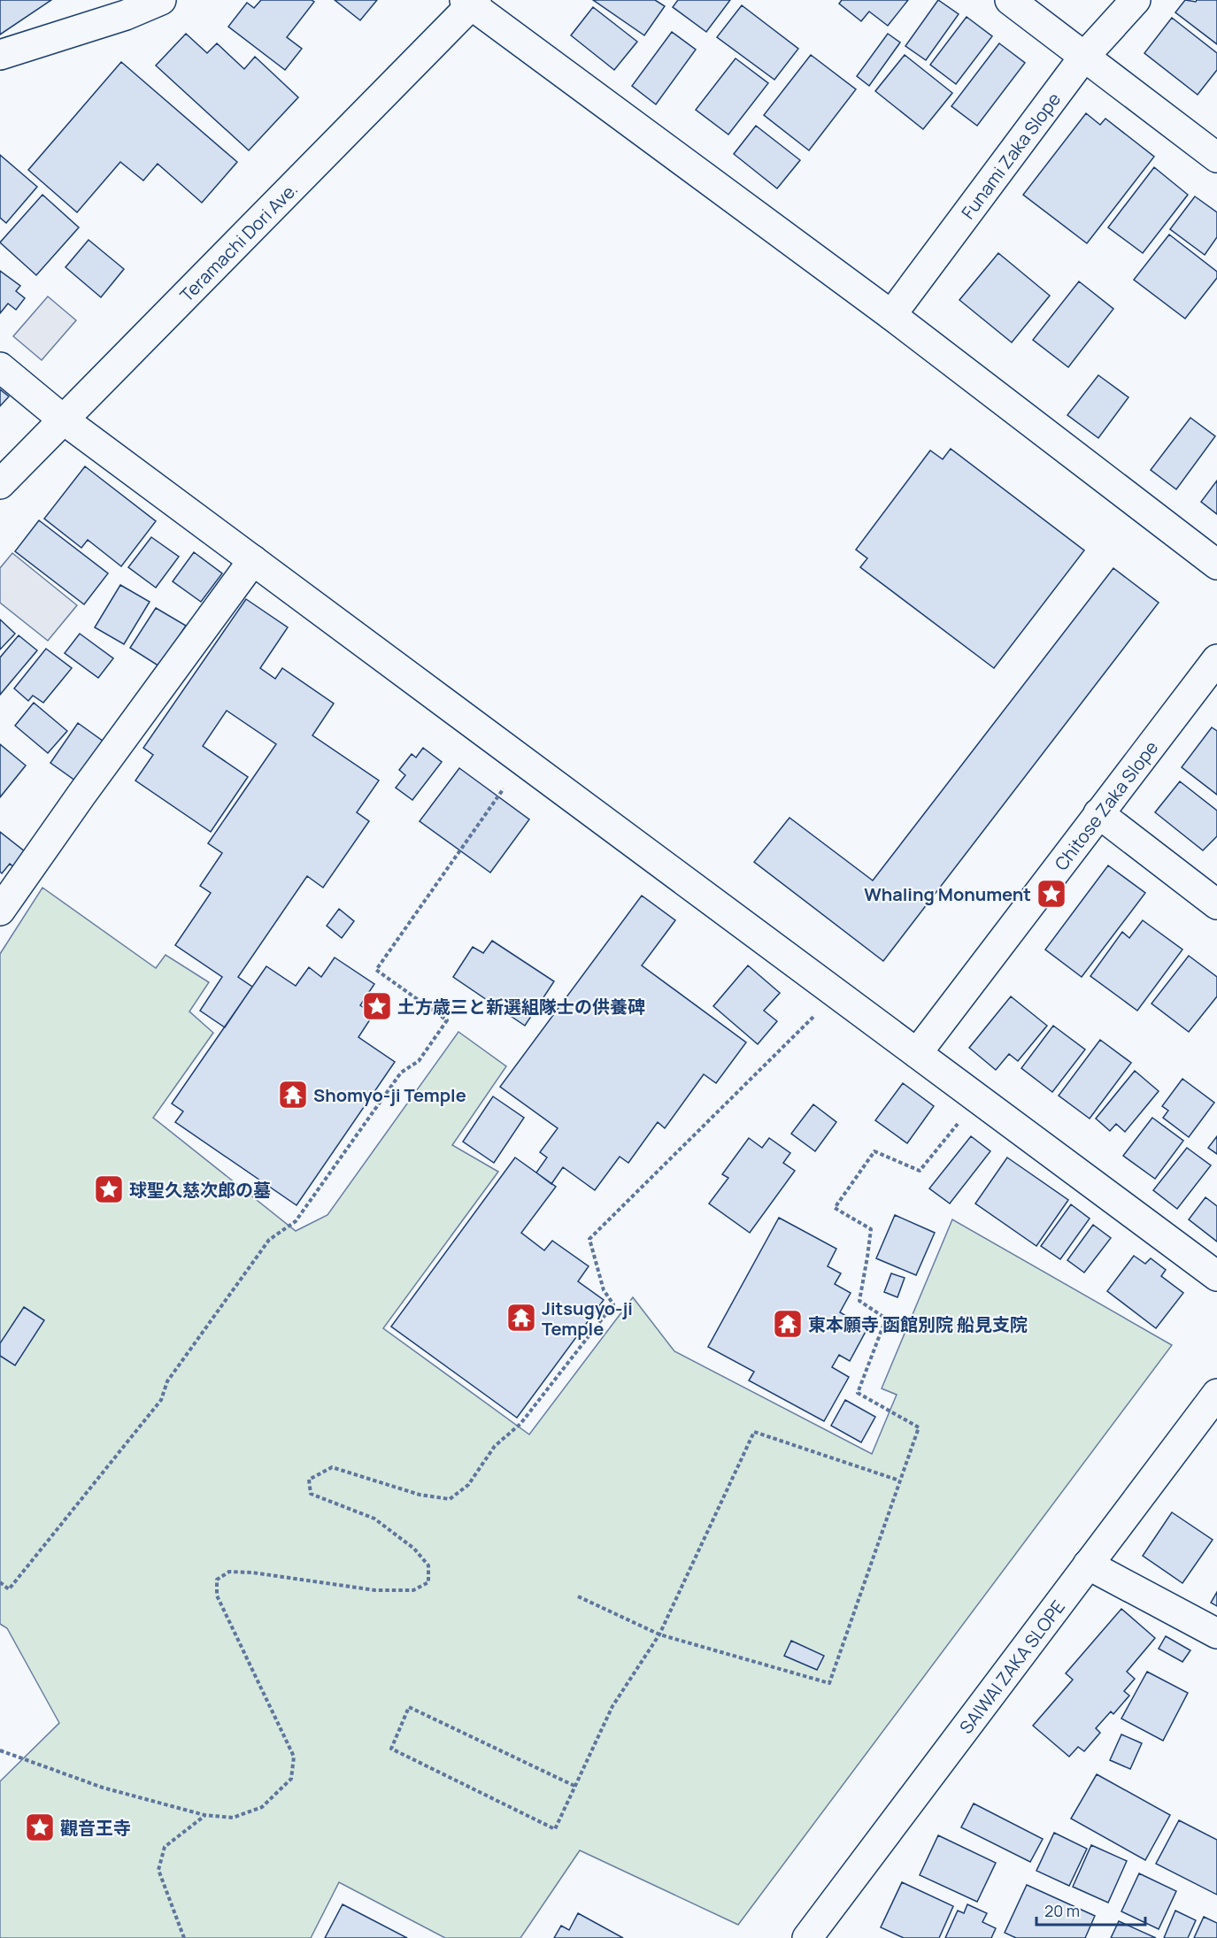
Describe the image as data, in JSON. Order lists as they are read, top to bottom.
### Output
{
  "streets": {
    "street": [
      "Funami Zaka Slope",
      "Teramachi Dori Ave.",
      "Chitose Zaka Slope",
      "SAIWAI ZAKA SLOPE"
    ]
  },
  "places": {
    "place": [
      "Whaling Monument",
      "土方歳三と新選組隊士の供養碑",
      "球聖久慈次郎の墓",
      "觀音王寺"
    ],
    "temple": ["Shomyo-ji Temple", "Jitsugyo-ji Temple", "東本願寺 函館別院 船見支院"]
  },
  "scale_bar": "20 m"
}
